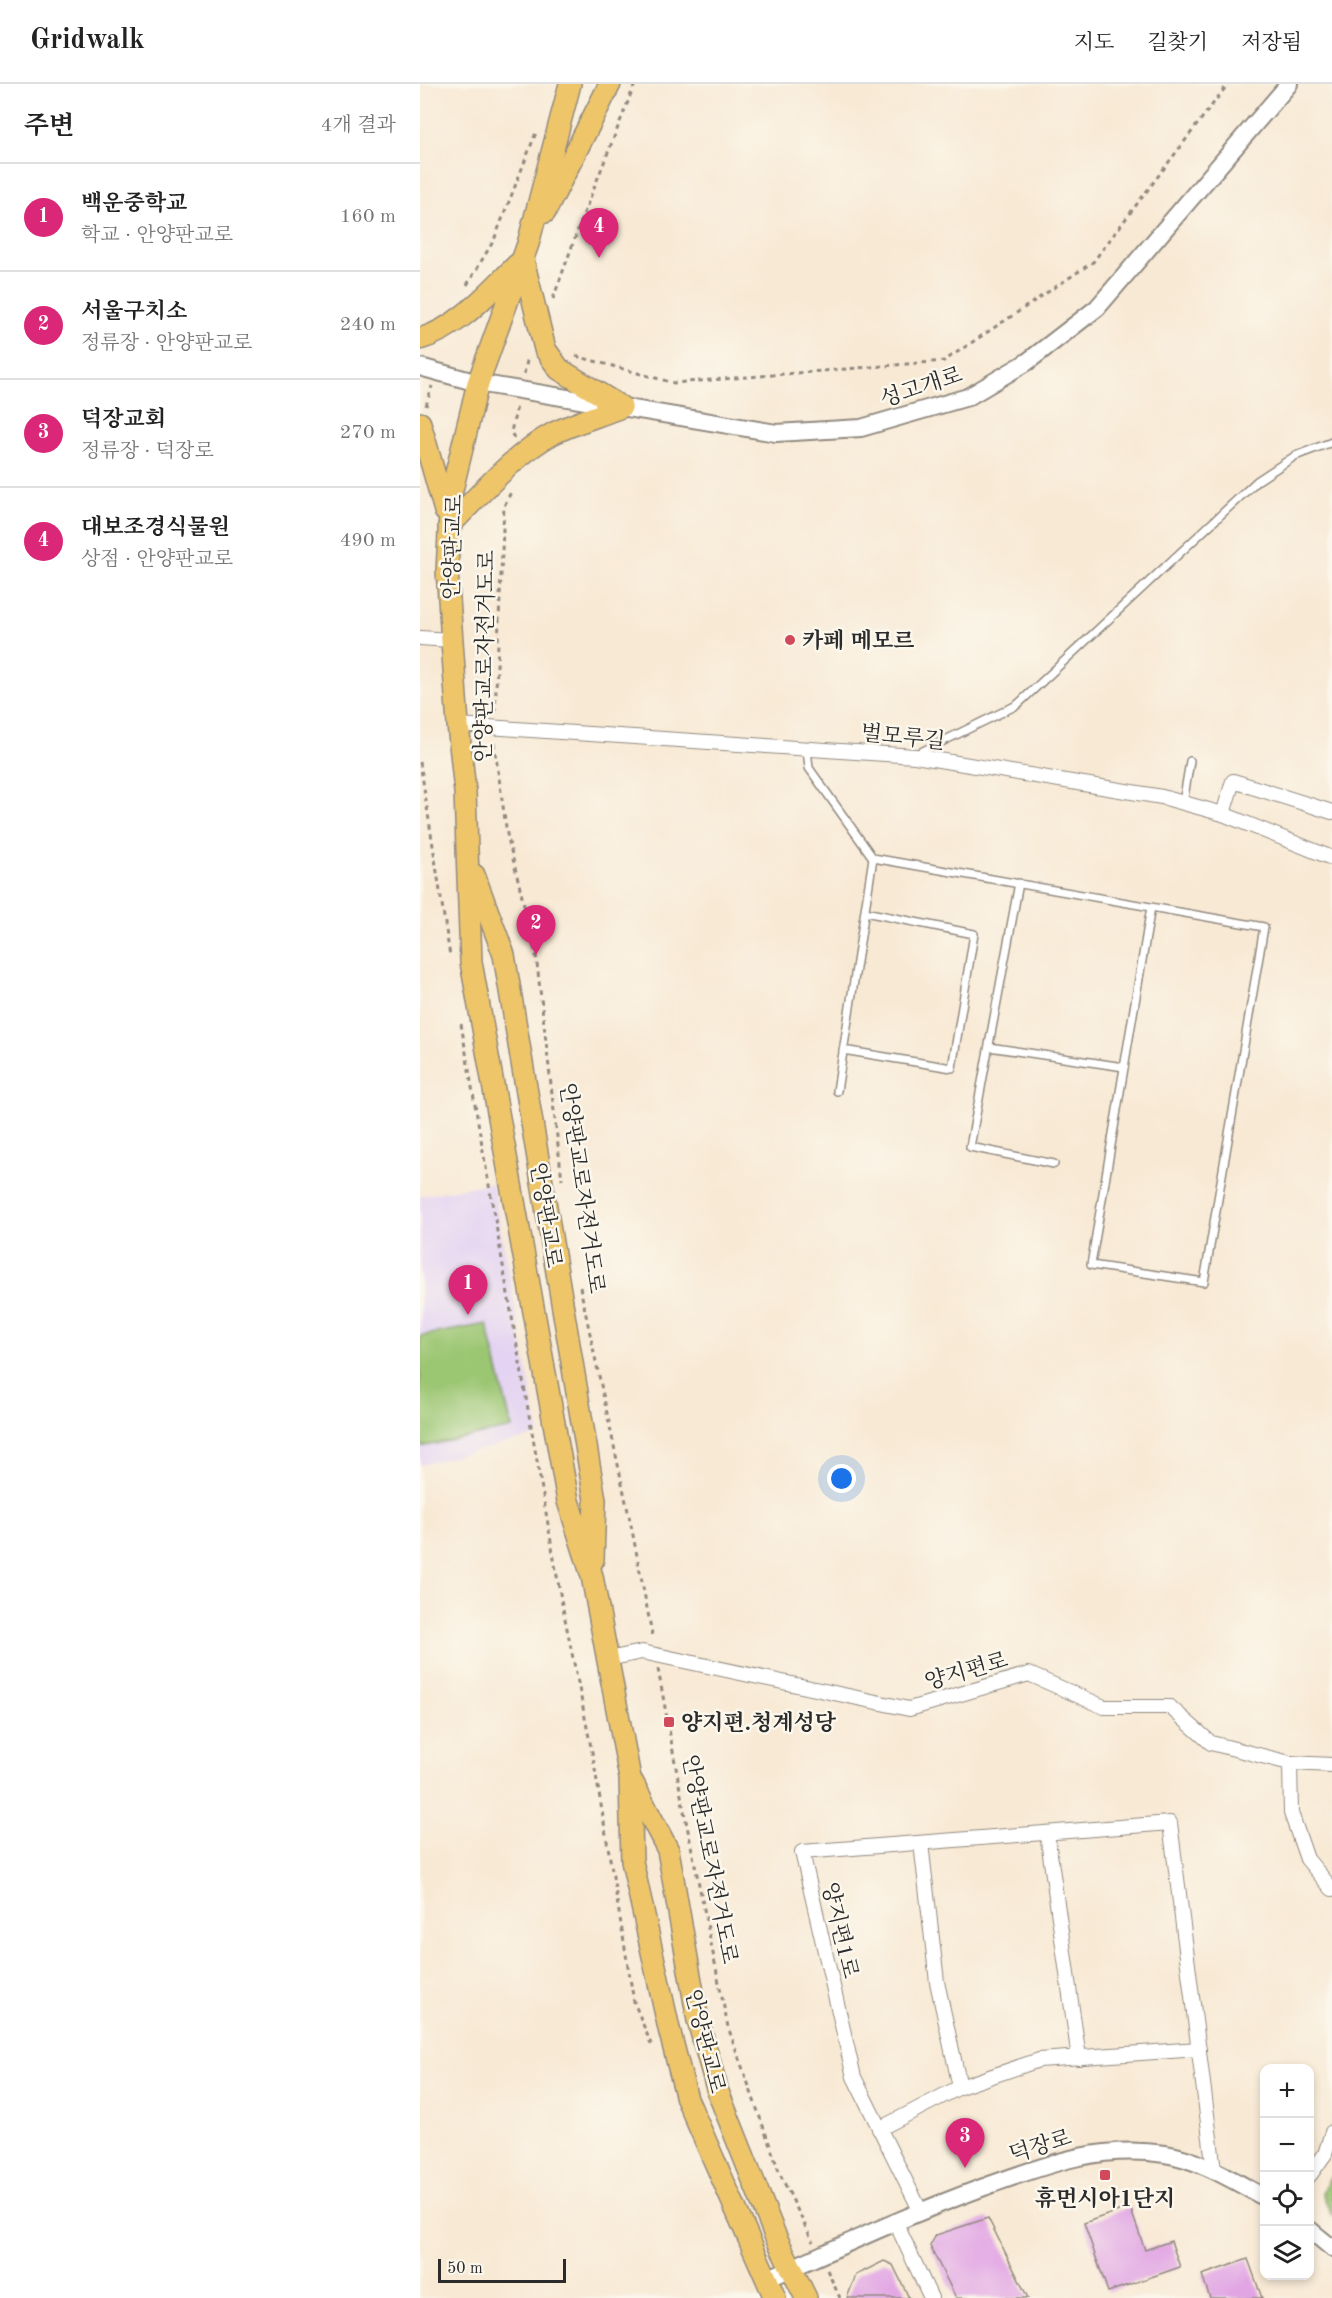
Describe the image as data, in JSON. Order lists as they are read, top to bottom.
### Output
{
  "streets": {
    "main road": ["안양판교로"],
    "street": [
      "성고개로",
      "벌모루길",
      "양지편로",
      "양지편1로",
      "덕장로"
    ],
    "path": ["안양판교로자전거도로"]
  },
  "crossings": [
    ["성고개로", "안양판교로"],
    ["안양판교로", "벌모루길"],
    ["안양판교로", "양지편로"],
    ["안양판교로", "덕장로"],
    ["안양판교로자전거도로", "벌모루길"],
    ["안양판교로자전거도로", "양지편로"],
    ["안양판교로자전거도로", "덕장로"],
    ["양지편1로", "덕장로"]
  ],
  "places": {
    "other": ["카페 메모르"],
    "transit": ["양지편.청계성당", "휴먼시아1단지"]
  },
  "scale_bar": "50 m",
  "page": {
    "header": "Gridwalk",
    "nav": ["지도", "길찾기", "저장됨"],
    "heading": ["주변", "4개 결과"],
    "list": [
      {
        "mark": "1",
        "name": "백운중학교",
        "note": "학교 · 안양판교로",
        "value": "160 m"
      },
      {
        "mark": "2",
        "name": "서울구치소",
        "note": "정류장 · 안양판교로",
        "value": "240 m"
      },
      {
        "mark": "3",
        "name": "덕장교회",
        "note": "정류장 · 덕장로",
        "value": "270 m"
      },
      {
        "mark": "4",
        "name": "대보조경식물원",
        "note": "상점 · 안양판교로",
        "value": "490 m"
      }
    ],
    "pins": [
      "4",
      "2",
      "1",
      "3"
    ],
    "map_buttons": ["+", "−"],
    "scale": "50 m"
  }
}
